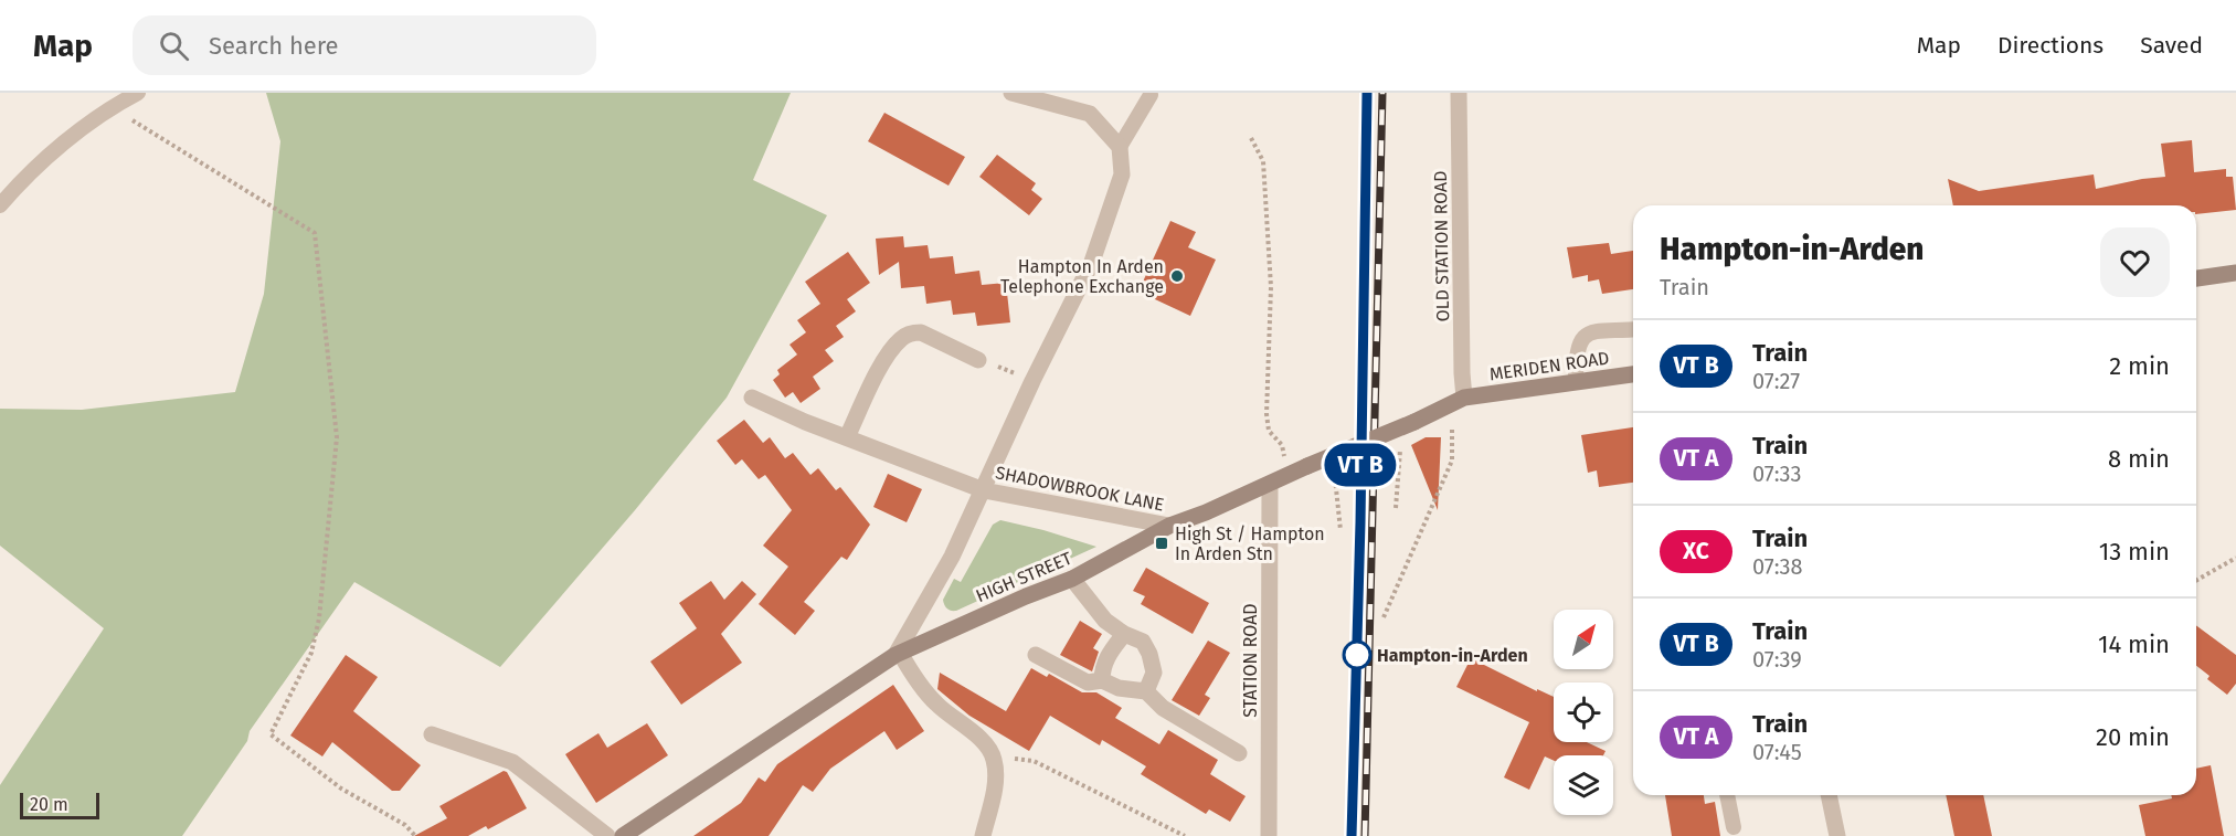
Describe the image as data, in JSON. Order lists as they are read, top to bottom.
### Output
{
  "streets": {
    "main road": ["MERIDEN ROAD", "HIGH STREET"],
    "street": ["OLD STATION ROAD", "SHADOWBROOK LANE", "STATION ROAD"]
  },
  "crossings": [
    ["OLD STATION ROAD", "MERIDEN ROAD"],
    ["OLD STATION ROAD", "HIGH STREET"],
    ["MERIDEN ROAD", "HIGH STREET"],
    ["SHADOWBROOK LANE", "HIGH STREET"],
    ["HIGH STREET", "STATION ROAD"]
  ],
  "places": {
    "other": ["Hampton In Arden Telephone Exchange", "Hampton-in-Arden"],
    "transit": ["High St / Hampton In Arden Stn"]
  },
  "scale_bar": "20 m",
  "north": "top right",
  "page": {
    "header": "Map",
    "search": "Search here",
    "nav": ["Map", "Directions", "Saved"],
    "on_map": "VT B",
    "heading": ["Hampton-in-Arden", "Train"],
    "list": [
      {
        "mark": "VT B",
        "name": "Train",
        "note": "07:27",
        "value": "2 min"
      },
      {
        "mark": "VT A",
        "name": "Train",
        "note": "07:33",
        "value": "8 min"
      },
      {
        "mark": "XC",
        "name": "Train",
        "note": "07:38",
        "value": "13 min"
      },
      {
        "mark": "VT B",
        "name": "Train",
        "note": "07:39",
        "value": "14 min"
      },
      {
        "mark": "VT A",
        "name": "Train",
        "note": "07:45",
        "value": "20 min"
      }
    ],
    "scale": "20 m"
  }
}
